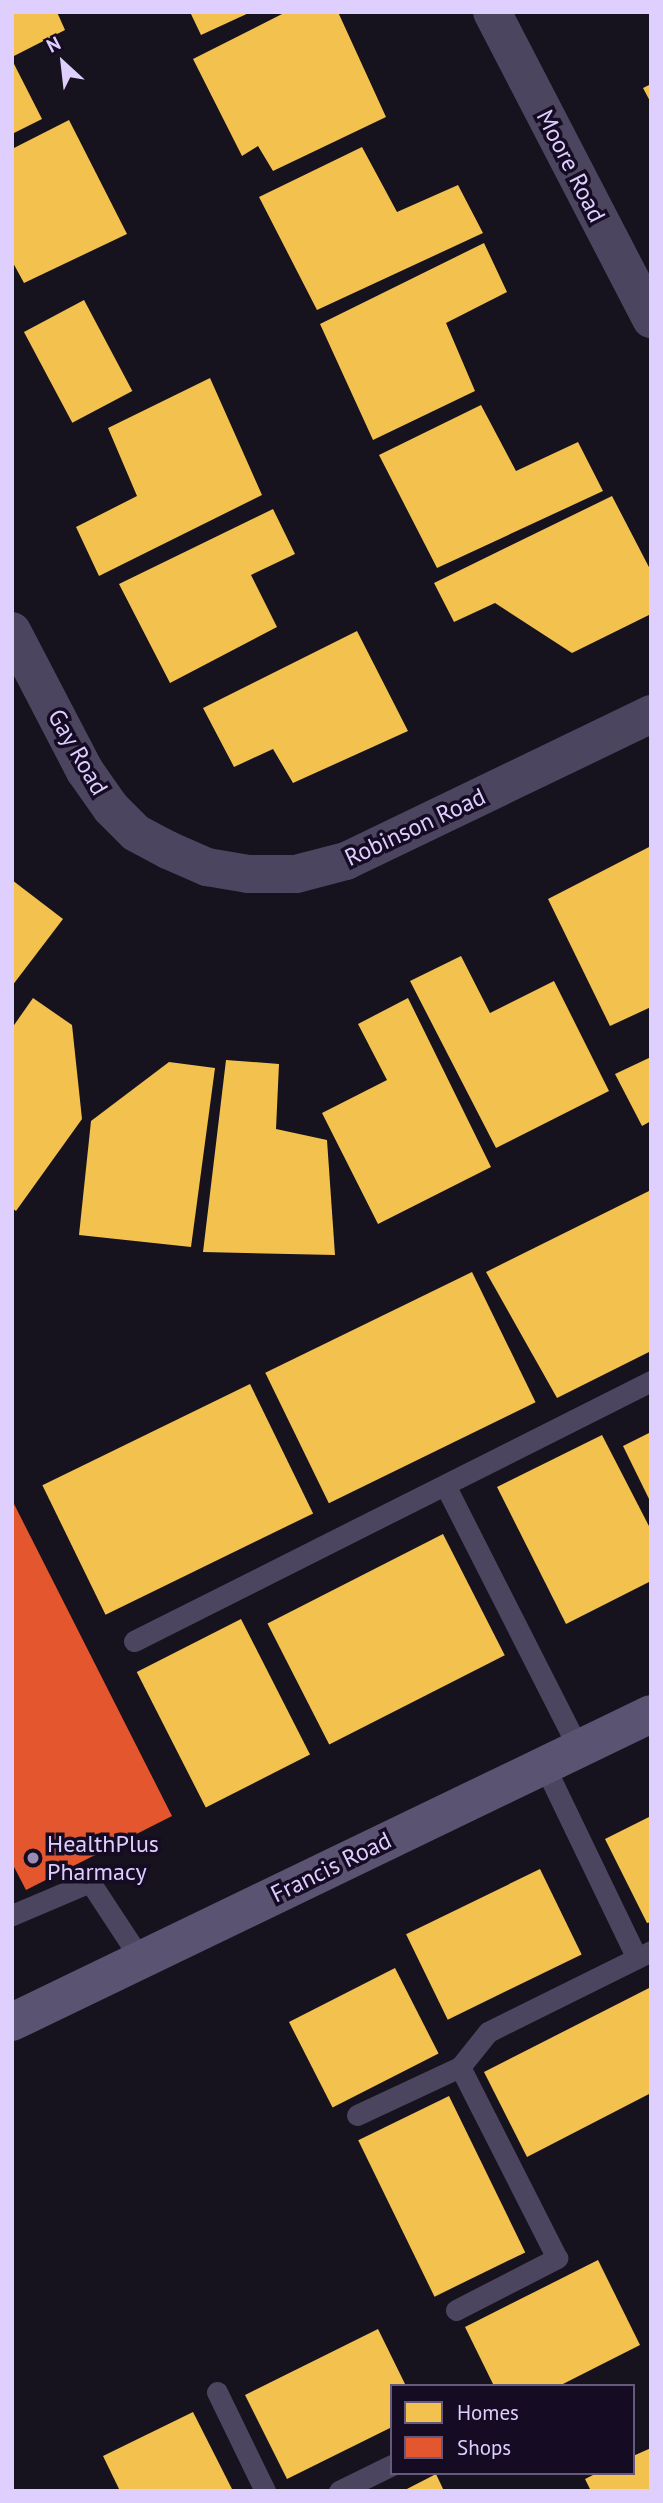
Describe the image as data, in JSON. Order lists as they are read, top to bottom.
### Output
{
  "streets": {
    "street": [
      "Moore Road",
      "Gay Road",
      "Robinson Road",
      "Francis Road"
    ]
  },
  "crossings": [
    ["Gay Road", "Robinson Road"]
  ],
  "places": ["HealthPlus Pharmacy"],
  "legend": ["Homes", "Shops"],
  "north": "top left"
}
